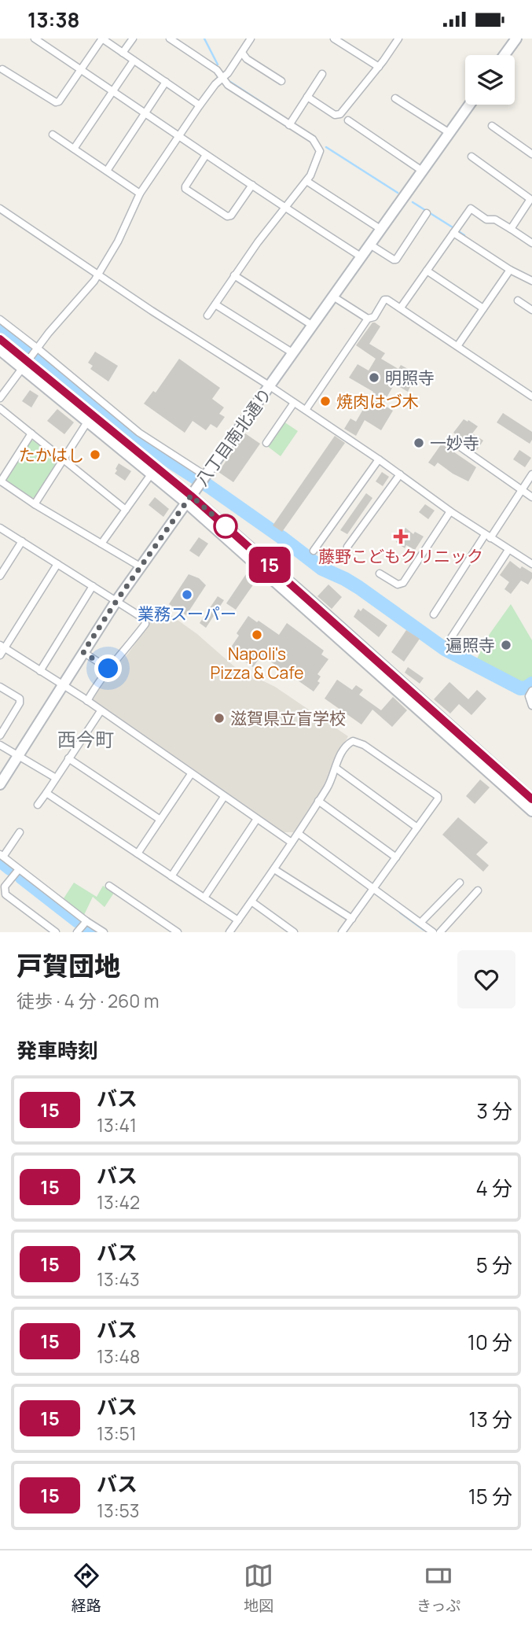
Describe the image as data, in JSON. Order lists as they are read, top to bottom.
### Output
{
  "streets": {
    "main road": ["八丁目南北通り"]
  },
  "districts": ["西今町"],
  "places": {
    "other": [
      "明照寺",
      "焼肉はづ木",
      "一妙寺",
      "たかはし",
      "業務スーパー",
      "Napoli's Pizza & Cafe",
      "遍照寺",
      "滋賀県立盲学校"
    ],
    "health": ["藤野こどもクリニック"]
  },
  "lines": ["bus line 15"],
  "page": {
    "status": "13:38",
    "on_map": "15",
    "heading": [
      ["戸賀団地", "徒歩 · 4 分 · 260 m"],
      "発車時刻"
    ],
    "list": [
      {
        "mark": "15",
        "name": "バス",
        "note": "13:41",
        "value": "3 分"
      },
      {
        "mark": "15",
        "name": "バス",
        "note": "13:42",
        "value": "4 分"
      },
      {
        "mark": "15",
        "name": "バス",
        "note": "13:43",
        "value": "5 分"
      },
      {
        "mark": "15",
        "name": "バス",
        "note": "13:48",
        "value": "10 分"
      },
      {
        "mark": "15",
        "name": "バス",
        "note": "13:51",
        "value": "13 分"
      },
      {
        "mark": "15",
        "name": "バス",
        "note": "13:53",
        "value": "15 分"
      }
    ],
    "tabs": ["経路", "地図", "きっぷ"]
  }
}
